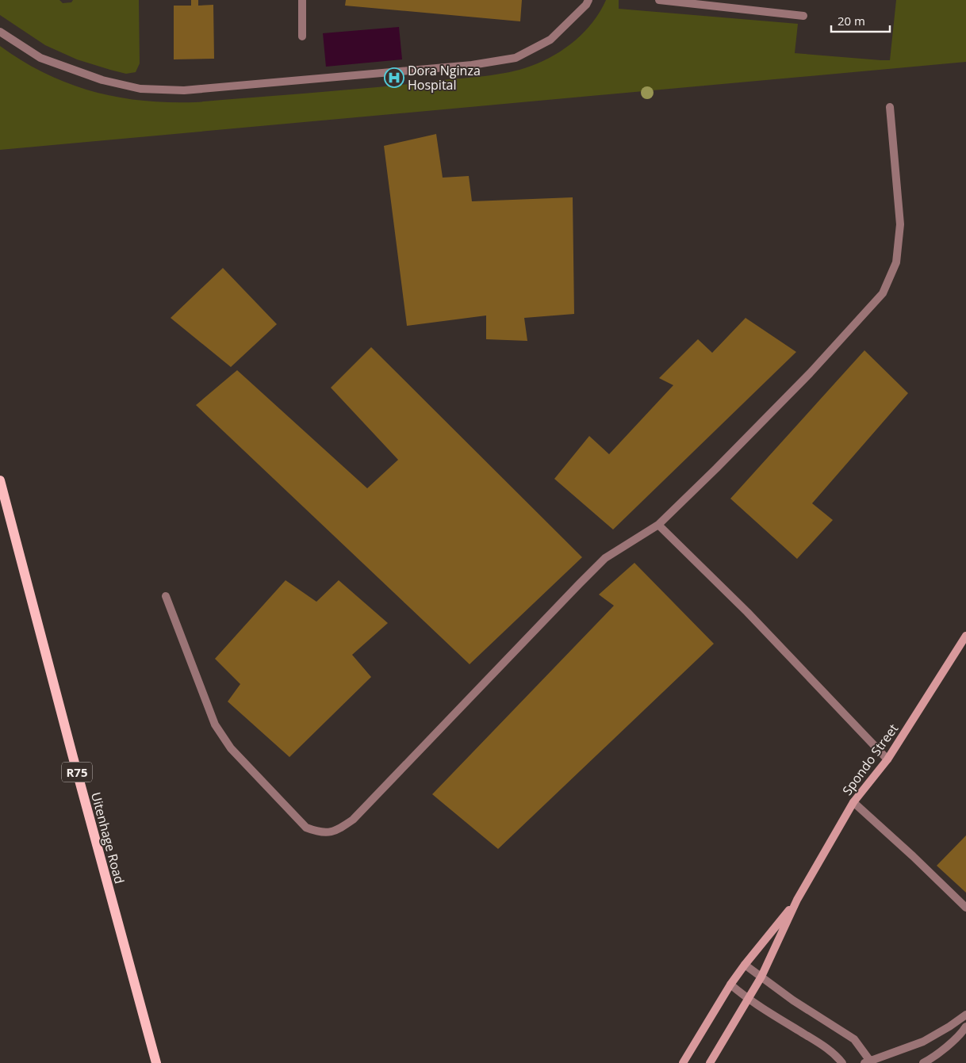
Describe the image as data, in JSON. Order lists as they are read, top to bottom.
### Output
{
  "streets": {
    "main road": ["Spondo Street", "R75", "Uitenhage Road"]
  },
  "places": {
    "hospital": ["Dora Nginza Hospital"]
  },
  "scale_bar": "20 m"
}
